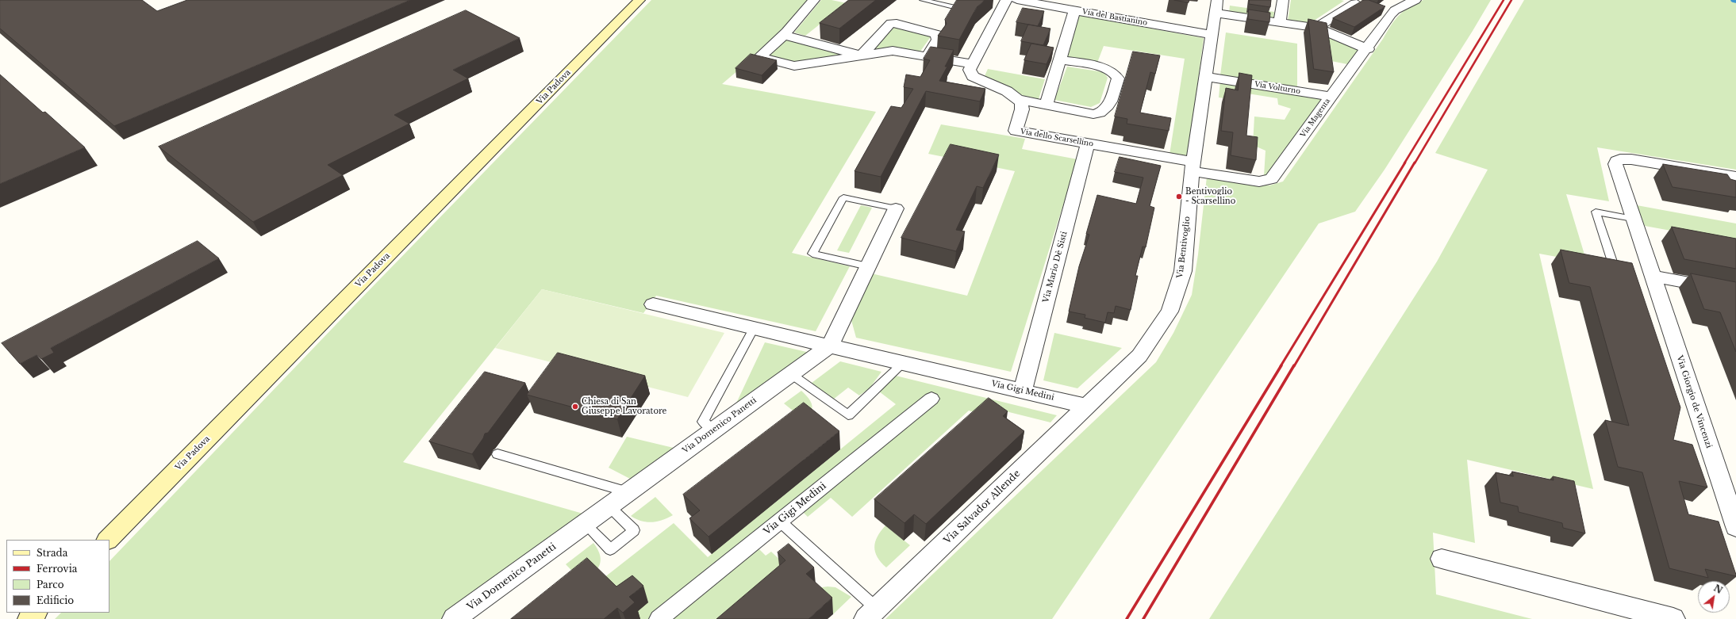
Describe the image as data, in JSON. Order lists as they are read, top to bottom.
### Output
{
  "streets": {
    "main road": ["Via Padova"],
    "street": [
      "Via del Bastianino",
      "Via Volturno",
      "Via Magenta",
      "Via dello Scarsellino",
      "Via Bentivoglio",
      "Via Mario Dè Sisti",
      "Via Gigi Medini",
      "Via Giorgio de Vincenzi",
      "Via Domenico Panetti",
      "Via Salvador Allende"
    ]
  },
  "crossings": [
    ["Via del Bastianino", "Via Bentivoglio"],
    ["Via Volturno", "Via Magenta"],
    ["Via Volturno", "Via Bentivoglio"],
    ["Via Magenta", "Via dello Scarsellino"],
    ["Via Magenta", "Via Bentivoglio"],
    ["Via dello Scarsellino", "Via Bentivoglio"],
    ["Via dello Scarsellino", "Via Mario Dè Sisti"],
    ["Via Bentivoglio", "Via Gigi Medini"],
    ["Via Bentivoglio", "Via Salvador Allende"],
    ["Via Mario Dè Sisti", "Via Gigi Medini"],
    ["Via Gigi Medini", "Via Domenico Panetti"],
    ["Via Gigi Medini", "Via Salvador Allende"]
  ],
  "places": ["Bentivoglio - Scarsellino", "Chiesa di San Giuseppe Lavoratore"],
  "legend": [
    "Strada",
    "Ferrovia",
    "Parco",
    "Edificio"
  ],
  "north": "top right"
}
